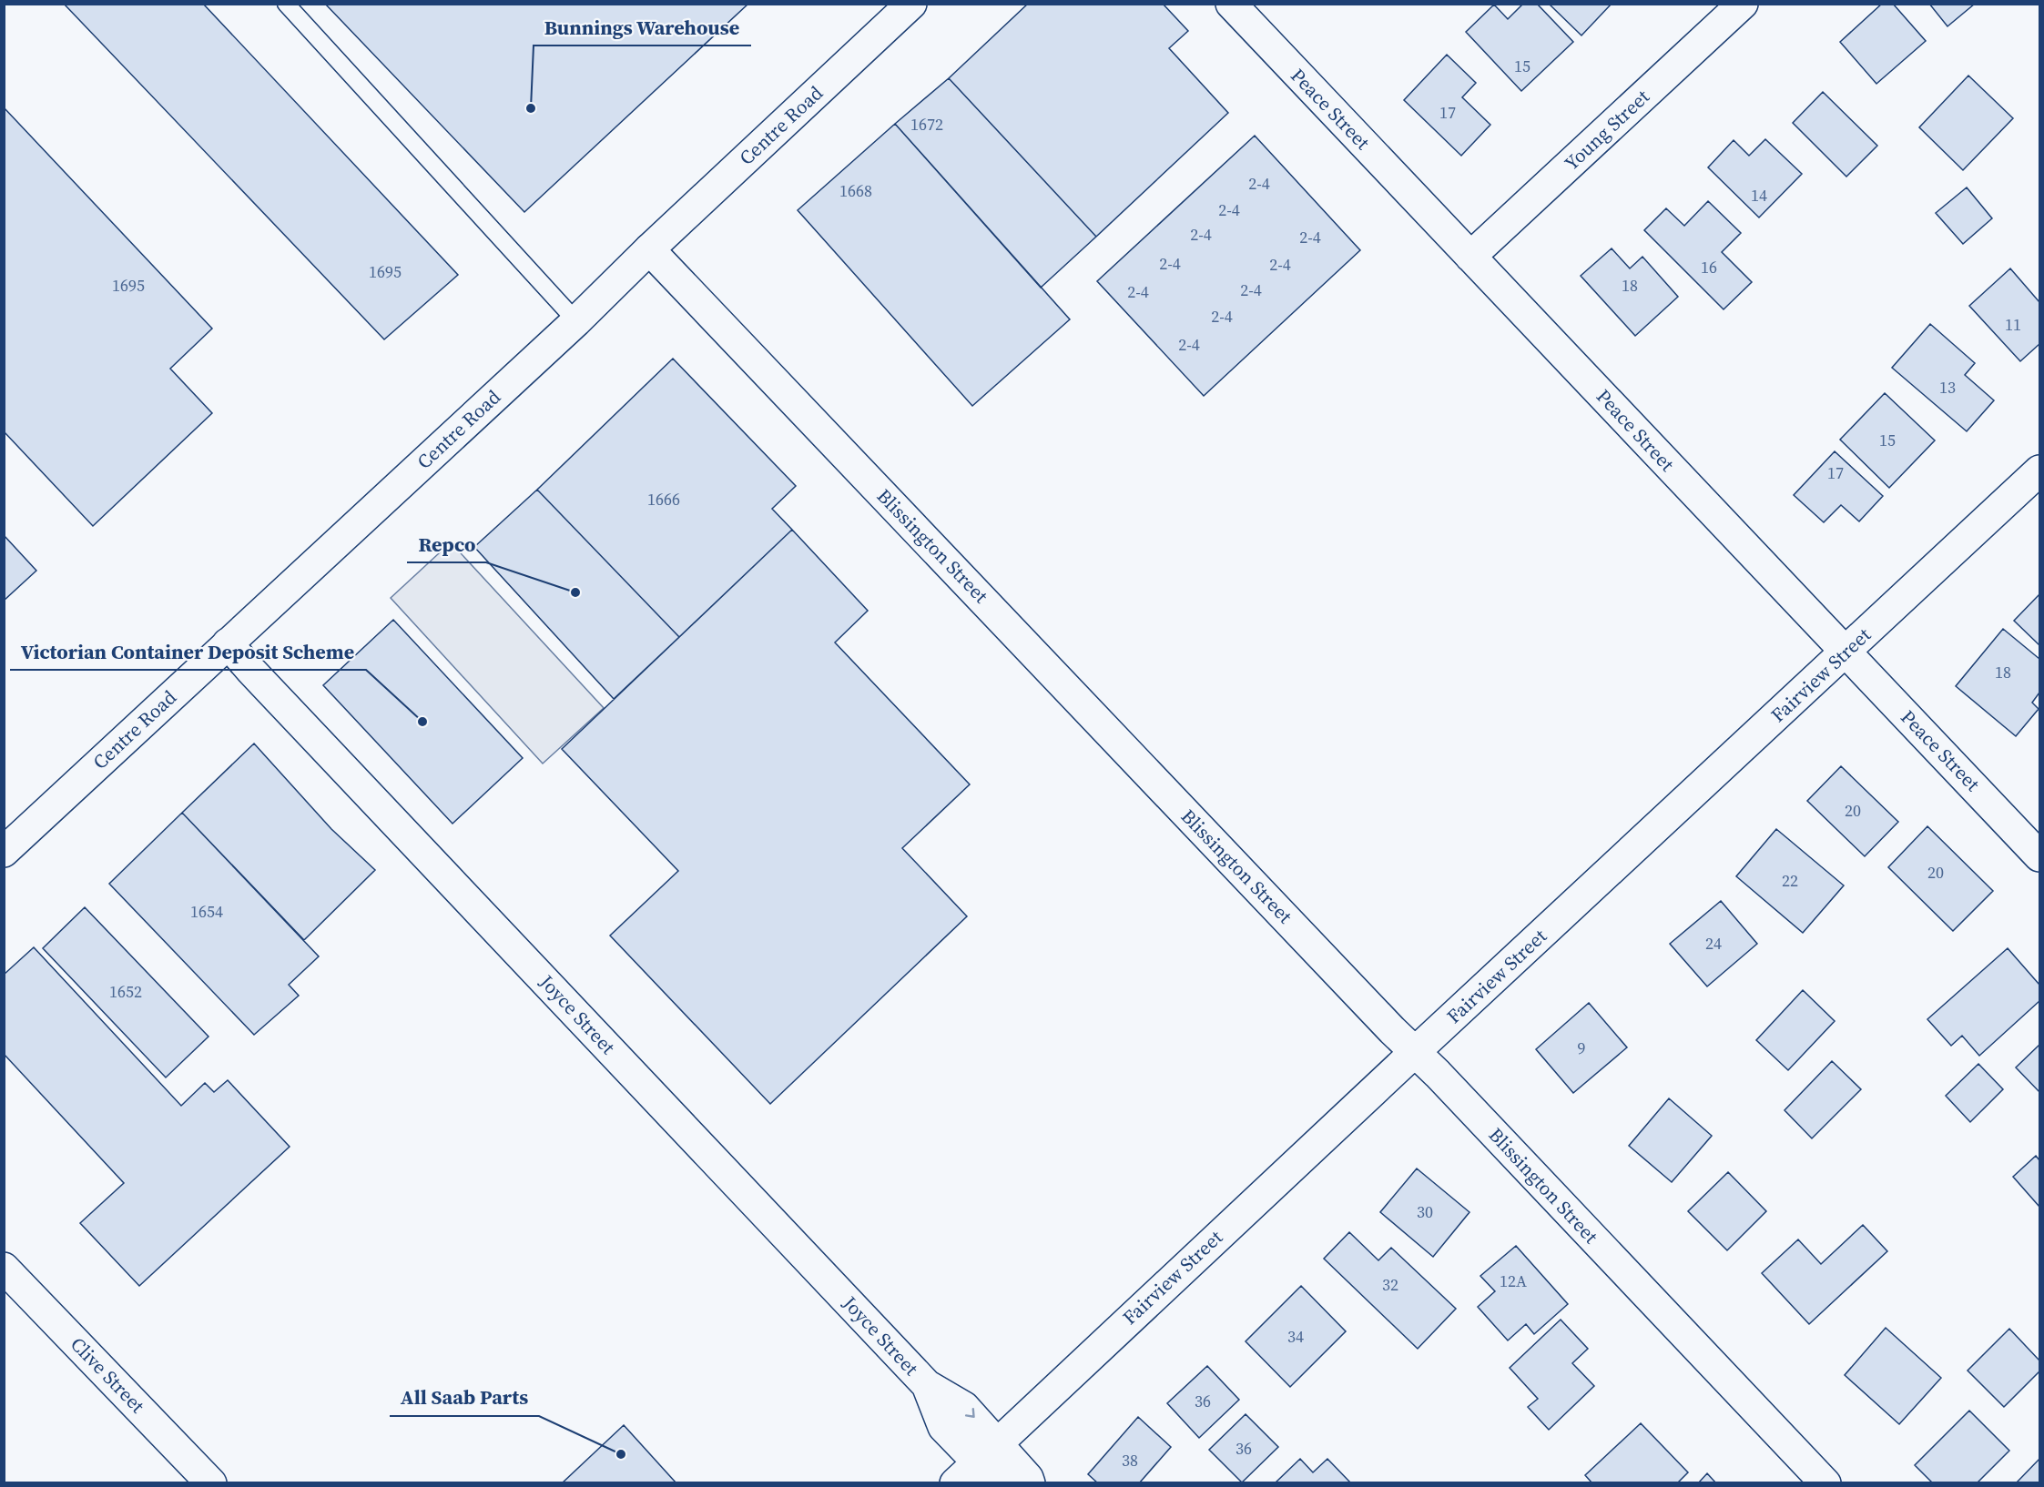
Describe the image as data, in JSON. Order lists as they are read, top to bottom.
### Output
{
  "streets": {
    "street": [
      "Peace Street",
      "Centre Road",
      "Young Street",
      "Blissington Street",
      "Fairview Street",
      "Joyce Street",
      "Clive Street"
    ]
  },
  "crossings": [
    ["Peace Street", "Young Street"],
    ["Peace Street", "Fairview Street"],
    ["Centre Road", "Blissington Street"],
    ["Centre Road", "Joyce Street"],
    ["Blissington Street", "Fairview Street"],
    ["Fairview Street", "Joyce Street"]
  ],
  "places": [
    "Bunnings Warehouse",
    "Repco",
    "Victorian Container Deposit Scheme",
    "All Saab Parts"
  ],
  "house_numbers": [
    "15",
    "17",
    "1672",
    "2-4",
    "1668",
    "14",
    "2-4",
    "2-4",
    "2-4",
    "2-4",
    "2-4",
    "16",
    "1695",
    "1695",
    "18",
    "2-4",
    "2-4",
    "2-4",
    "11",
    "2-4",
    "13",
    "15",
    "17",
    "1666",
    "18",
    "20",
    "20",
    "22",
    "1654",
    "24",
    "1652",
    "9",
    "30",
    "12A",
    "32",
    "34",
    "36",
    "36",
    "38"
  ]
}
